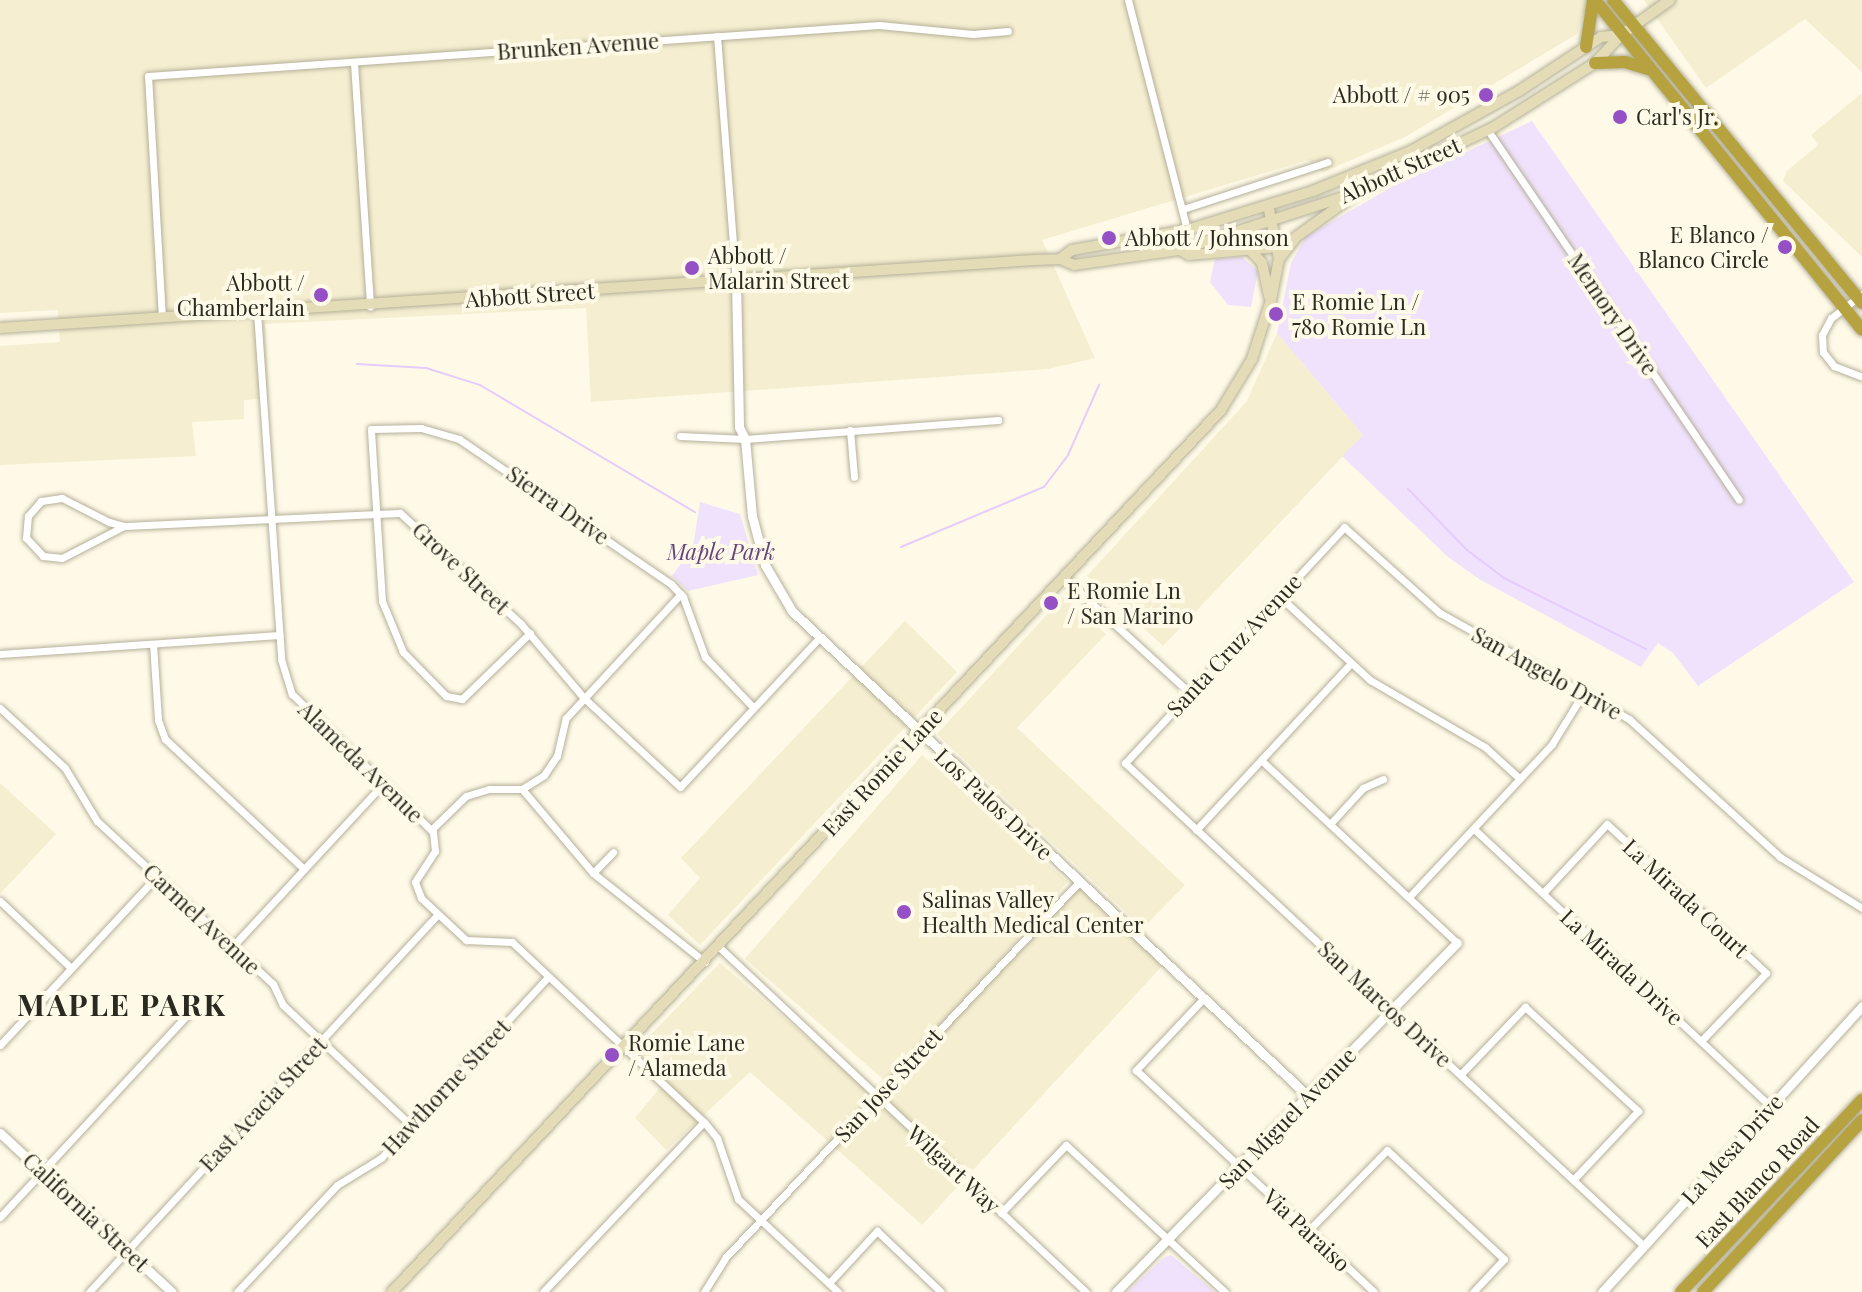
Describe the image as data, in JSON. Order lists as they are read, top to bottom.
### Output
{
  "streets": {
    "highway": ["East Blanco Road"],
    "main road": ["Abbott Street", "East Romie Lane"],
    "street": [
      "Brunken Avenue",
      "Memory Drive",
      "Sierra Drive",
      "Grove Street",
      "Santa Cruz Avenue",
      "San Angelo Drive",
      "Alameda Avenue",
      "Los Palos Drive",
      "La Mirada Court",
      "Carmel Avenue",
      "La Mirada Drive",
      "San Marcos Drive",
      "San Jose Street",
      "Hawthorne Street",
      "East Acacia Street",
      "San Miguel Avenue",
      "La Mesa Drive",
      "Wilgart Way",
      "California Street",
      "Via Paraiso"
    ]
  },
  "crossings": [
    ["Brunken Avenue", "Abbott Street"],
    ["Abbott Street", "Memory Drive"],
    ["Abbott Street", "Alameda Avenue"],
    ["Abbott Street", "East Romie Lane"],
    ["Abbott Street", "Los Palos Drive"],
    ["Sierra Drive", "Grove Street"],
    ["Grove Street", "Alameda Avenue"],
    ["Santa Cruz Avenue", "San Angelo Drive"],
    ["Santa Cruz Avenue", "San Marcos Drive"],
    ["Alameda Avenue", "East Romie Lane"],
    ["Alameda Avenue", "San Jose Street"],
    ["Alameda Avenue", "Hawthorne Street"],
    ["Alameda Avenue", "East Acacia Street"],
    ["East Romie Lane", "Los Palos Drive"],
    ["East Romie Lane", "Wilgart Way"],
    ["Los Palos Drive", "San Jose Street"],
    ["Los Palos Drive", "San Miguel Avenue"],
    ["Los Palos Drive", "Via Paraiso"],
    ["La Mirada Court", "La Mirada Drive"],
    ["Carmel Avenue", "Hawthorne Street"],
    ["Carmel Avenue", "East Acacia Street"],
    ["La Mirada Drive", "La Mesa Drive"],
    ["San Marcos Drive", "San Miguel Avenue"],
    ["San Marcos Drive", "La Mesa Drive"],
    ["San Jose Street", "Wilgart Way"],
    ["East Acacia Street", "California Street"],
    ["San Miguel Avenue", "Via Paraiso"]
  ],
  "districts": ["MAPLE PARK"],
  "parks": ["Maple Park"],
  "places": [
    "Abbott / # 905",
    "Carl's Jr.",
    "Abbott / Johnson",
    "E Blanco / Blanco Circle",
    "Abbott / Malarin Street",
    "Abbott / Chamberlain",
    "E Romie Ln / 780 Romie Ln",
    "E Romie Ln / San Marino",
    "Salinas Valley Health Medical Center",
    "Romie Lane / Alameda"
  ]
}
